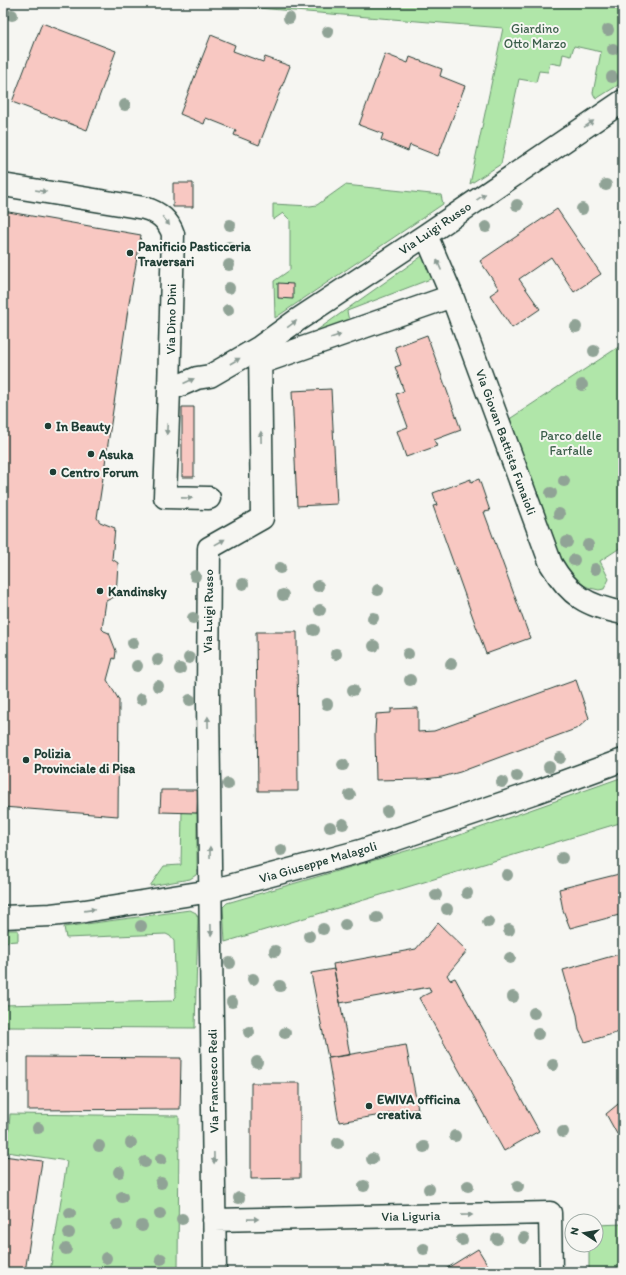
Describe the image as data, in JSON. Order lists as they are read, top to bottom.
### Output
{
  "streets": {
    "street": [
      "Via Luigi Russo",
      "Via Dino Dini",
      "Via Giovan Battista Funaioli",
      "Via Giuseppe Malagoli",
      "Via Francesco Redi",
      "Via Liguria"
    ]
  },
  "crossings": [
    ["Via Luigi Russo", "Via Giovan Battista Funaioli"],
    ["Via Luigi Russo", "Via Giuseppe Malagoli"],
    ["Via Luigi Russo", "Via Francesco Redi"],
    ["Via Giuseppe Malagoli", "Via Francesco Redi"],
    ["Via Francesco Redi", "Via Liguria"]
  ],
  "one_way": ["Via Luigi Russo", "Via Francesco Redi", "Via Liguria"],
  "parks": ["Giardino Otto Marzo", "Parco delle Farfalle"],
  "places": [
    "Panificio Pasticceria Traversari",
    "In Beauty",
    "Asuka",
    "Centro Forum",
    "Kandinsky",
    "Polizia Provinciale di Pisa",
    "EWIVA officina creativa"
  ],
  "north": "left"
}
